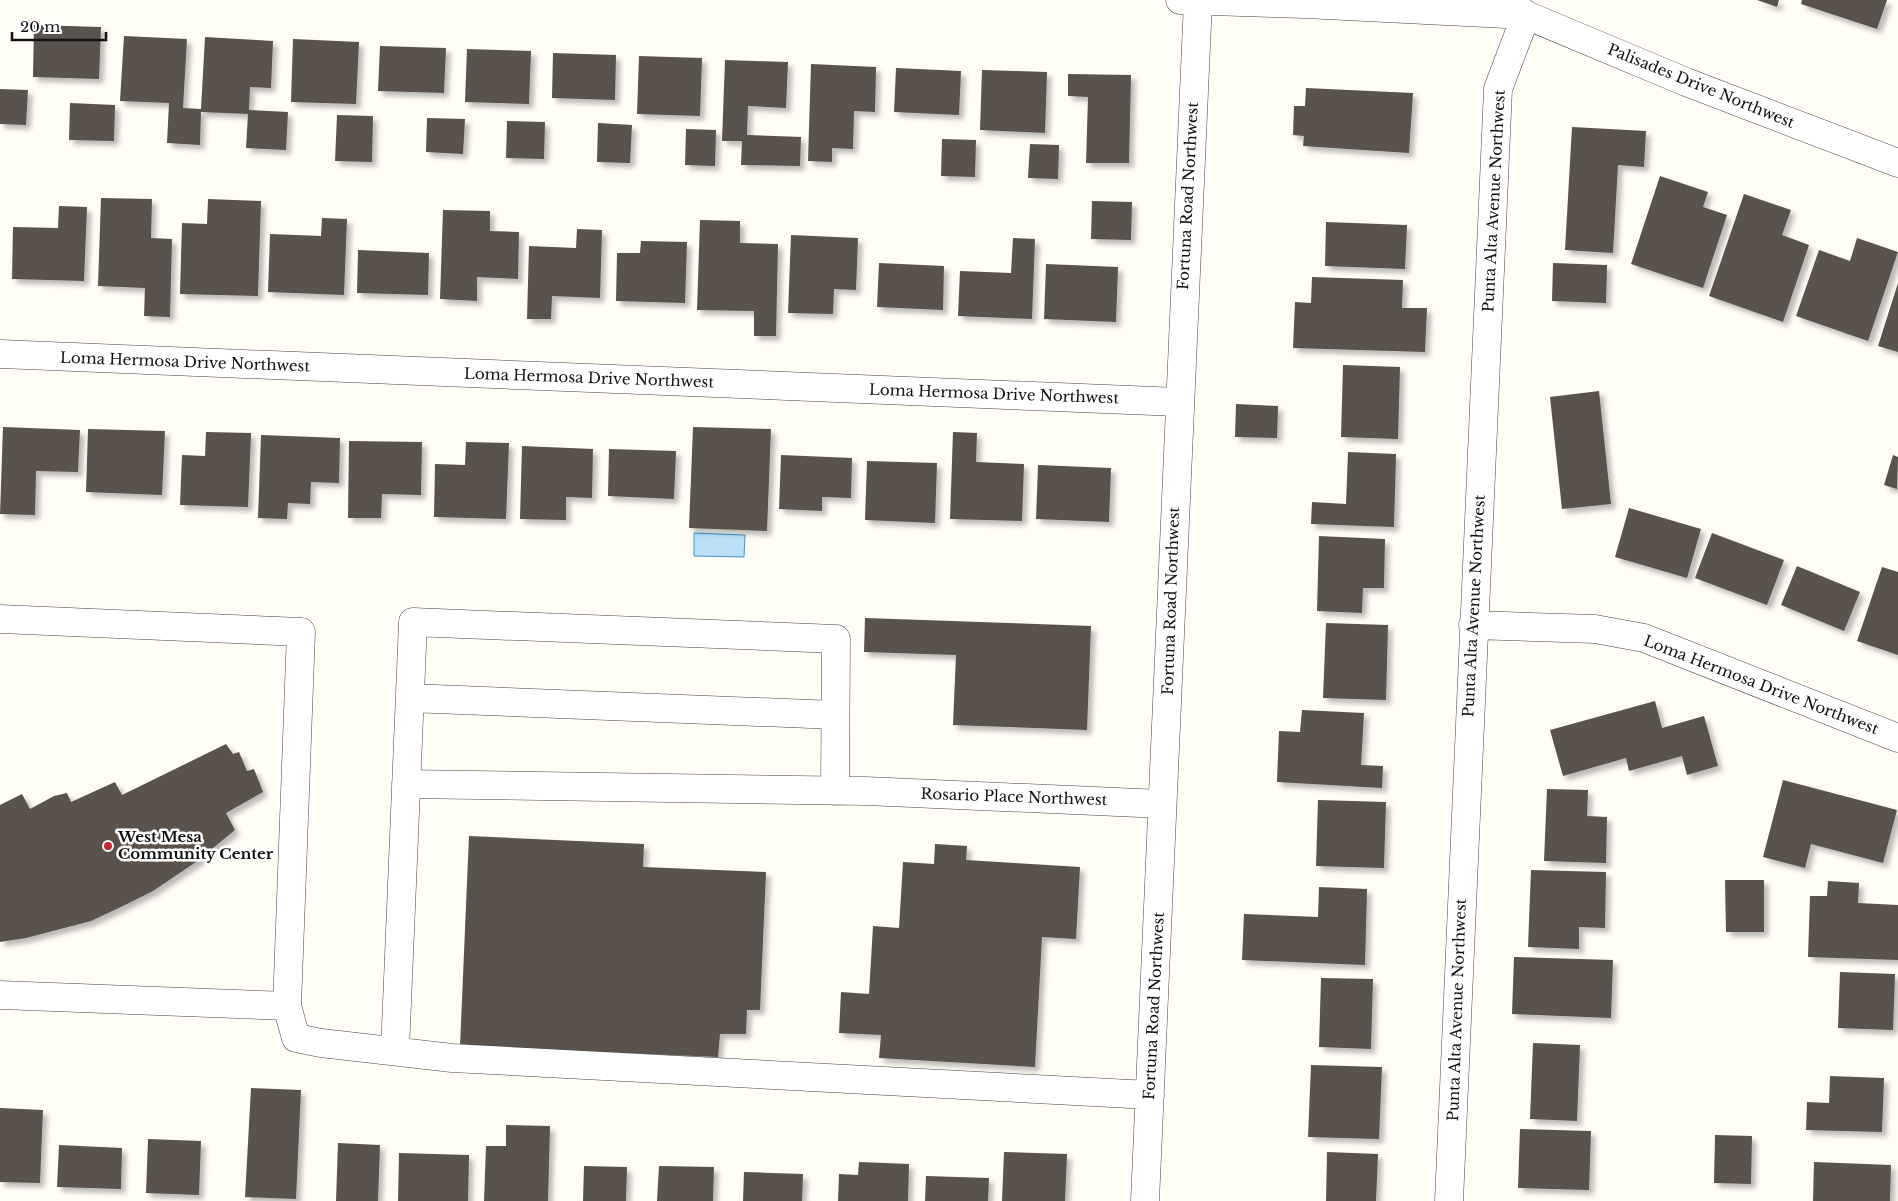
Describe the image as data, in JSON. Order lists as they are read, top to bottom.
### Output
{
  "streets": {
    "street": [
      "Palisades Drive Northwest",
      "Fortuna Road Northwest",
      "Punta Alta Avenue Northwest",
      "Loma Hermosa Drive Northwest",
      "Rosario Place Northwest"
    ]
  },
  "crossings": [
    ["Palisades Drive Northwest", "Fortuna Road Northwest"],
    ["Palisades Drive Northwest", "Punta Alta Avenue Northwest"],
    ["Fortuna Road Northwest", "Loma Hermosa Drive Northwest"],
    ["Fortuna Road Northwest", "Rosario Place Northwest"],
    ["Punta Alta Avenue Northwest", "Loma Hermosa Drive Northwest"]
  ],
  "places": ["West Mesa Community Center"],
  "scale_bar": "20 m"
}
